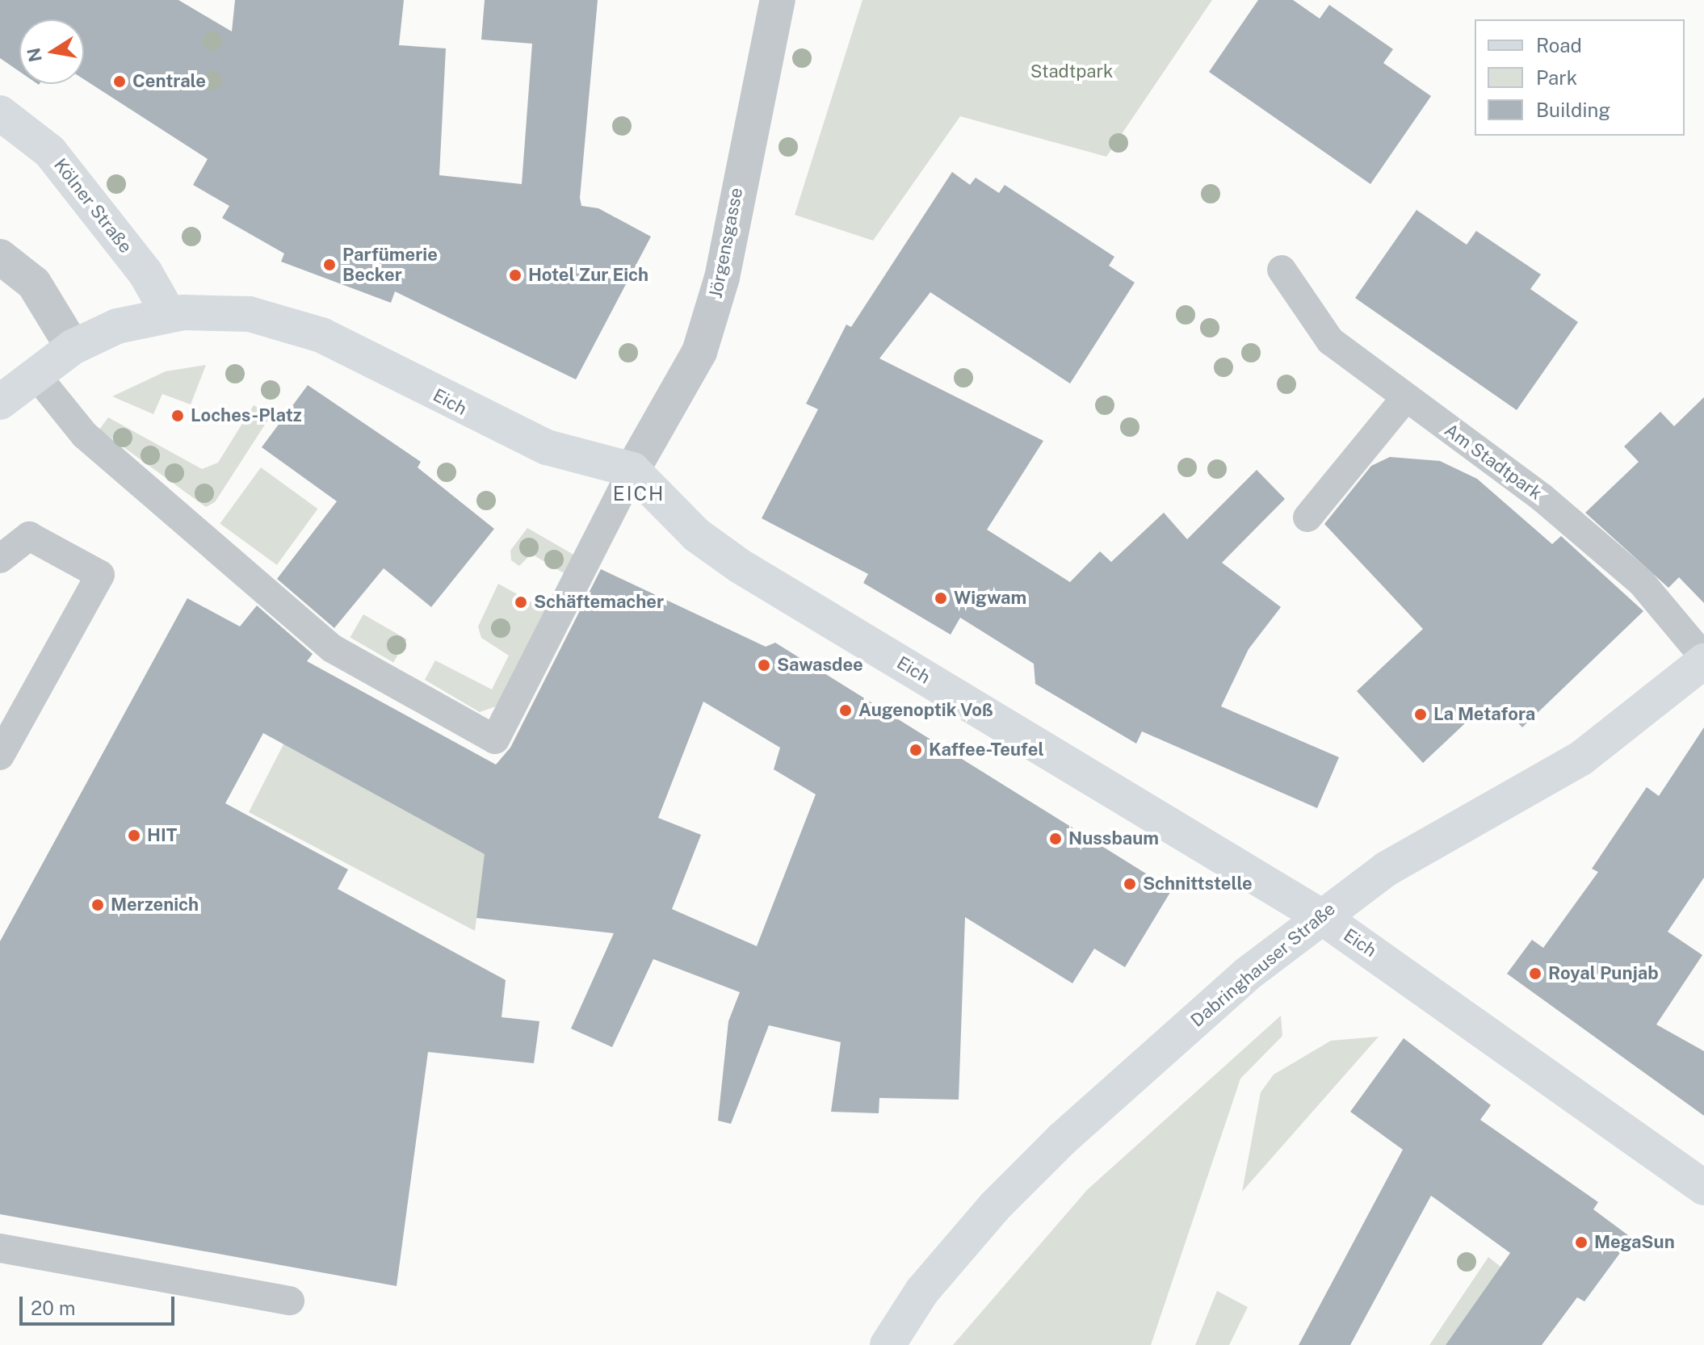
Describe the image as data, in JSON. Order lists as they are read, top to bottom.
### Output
{
  "streets": {
    "street": [
      "Kölner Straße",
      "Jörgensgasse",
      "Eich",
      "Dabringhauser Straße"
    ],
    "lane": ["Am Stadtpark"]
  },
  "crossings": [
    ["Kölner Straße", "Eich"],
    ["Jörgensgasse", "Eich"],
    ["Eich", "Dabringhauser Straße"],
    ["Am Stadtpark", "Dabringhauser Straße"]
  ],
  "districts": ["EICH"],
  "parks": ["Stadtpark"],
  "places": [
    "Centrale",
    "Parfümerie Becker",
    "Hotel Zur Eich",
    "Loches-Platz",
    "Wigwam",
    "Schäftemacher",
    "Sawasdee",
    "Augenoptik Voß",
    "La Metafora",
    "Kaffee-Teufel",
    "HIT",
    "Nussbaum",
    "Schnittstelle",
    "Merzenich",
    "Royal Punjab",
    "MegaSun"
  ],
  "legend": ["Road", "Park", "Building"],
  "scale_bar": "20 m",
  "north": "left"
}
